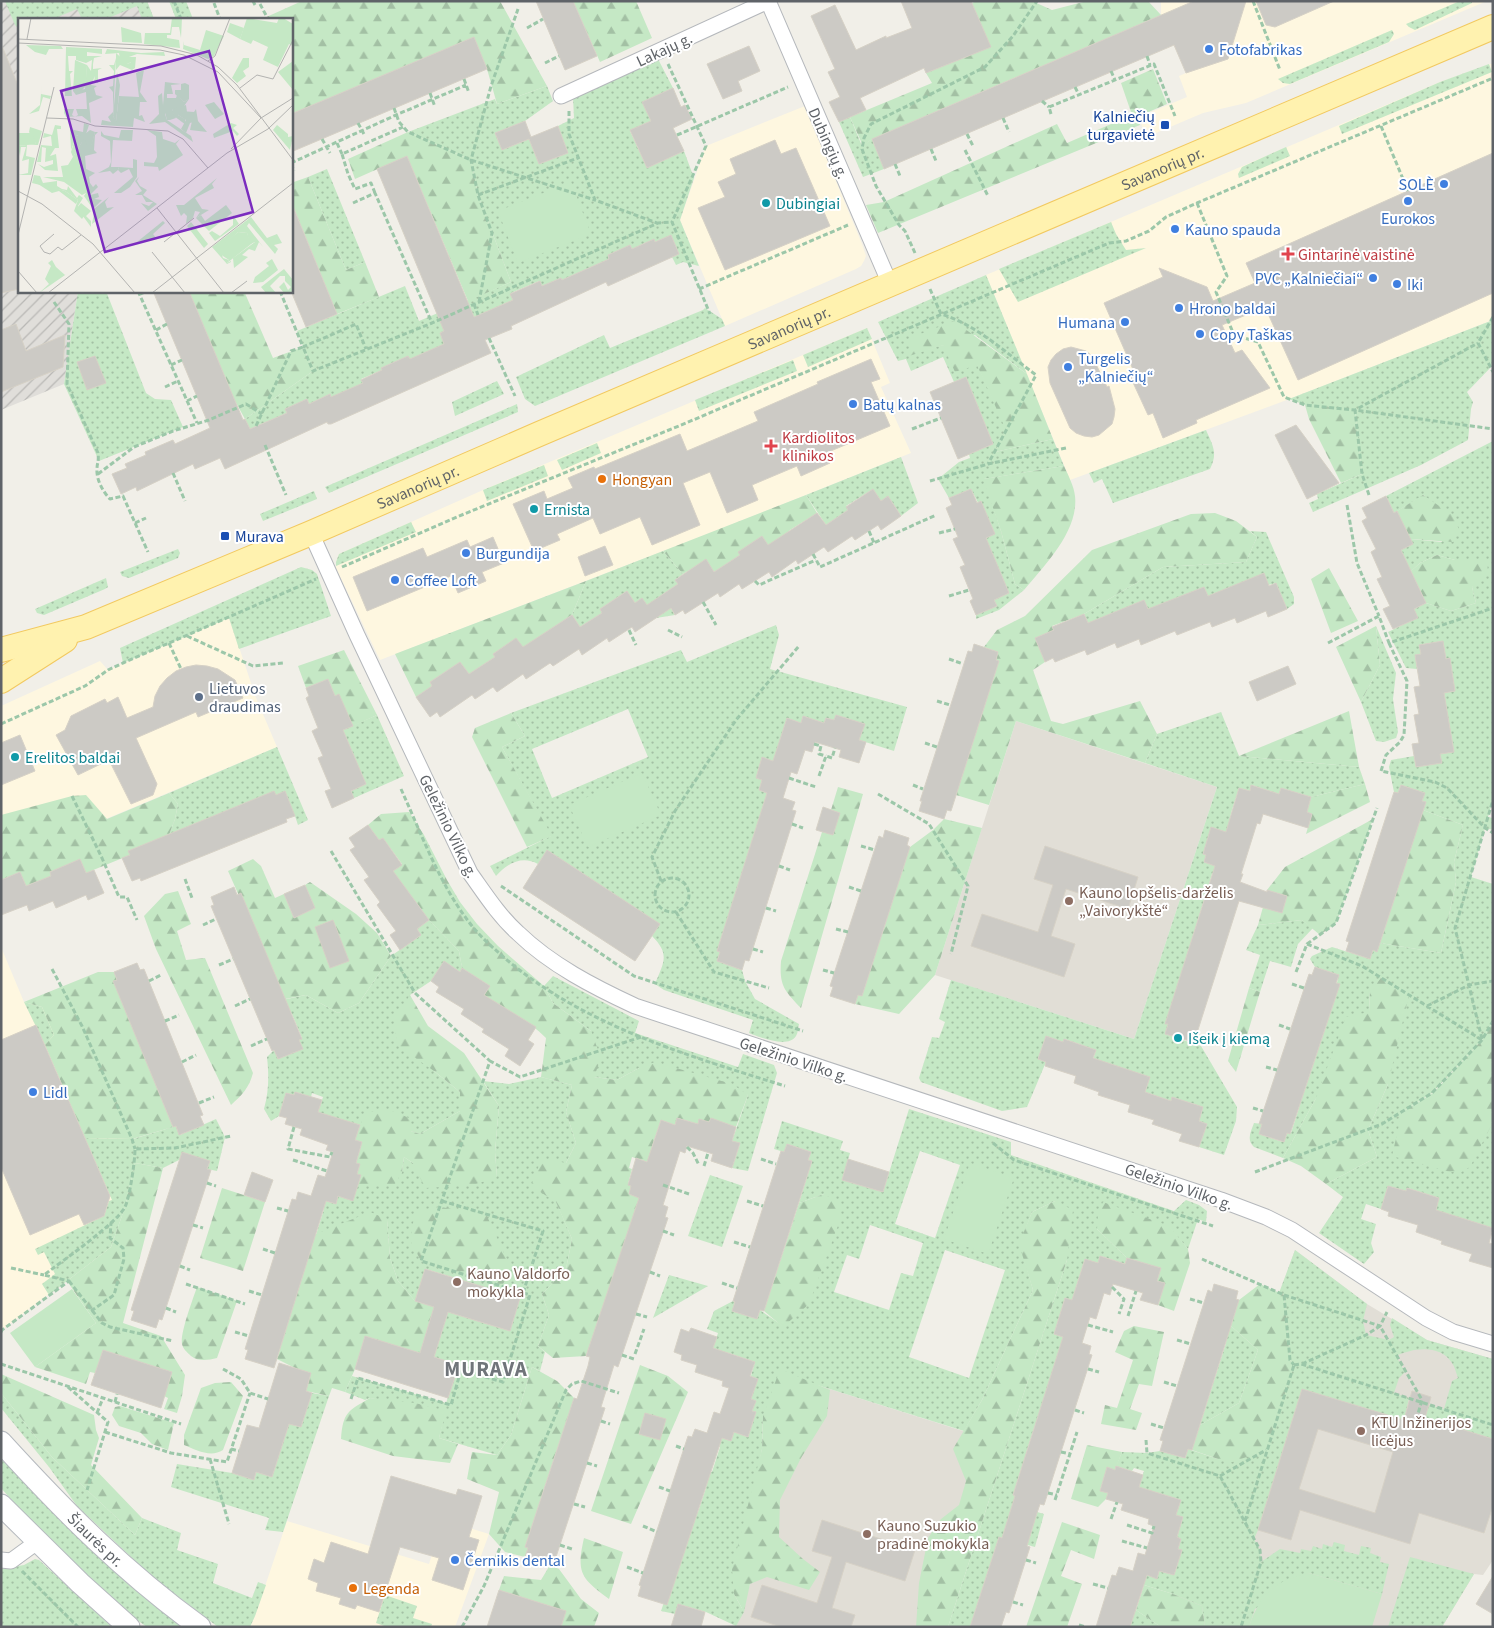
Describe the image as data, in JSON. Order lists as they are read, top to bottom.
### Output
{
  "streets": {
    "main road": ["Savanorių pr.", "Šiaurės pr."],
    "street": ["Lakajų g.", "Dubingių g.", "Geležinio Vilko g."]
  },
  "crossings": [
    ["Lakajų g.", "Dubingių g."],
    ["Dubingių g.", "Savanorių pr."],
    ["Savanorių pr.", "Geležinio Vilko g."]
  ],
  "districts": ["MURAVA"],
  "places": {
    "other": [
      "Fotofabrikas",
      "SOLÈ",
      "Eurokos",
      "Dubingiai",
      "Kauno spauda",
      "PVC „Kalniečiai“",
      "Iki",
      "Hrono baldai",
      "Humana",
      "Copy Taškas",
      "Turgelis „Kalniečių“",
      "Batų kalnas",
      "Hongyan",
      "Ernista",
      "Burgundija",
      "Coffee Loft",
      "Lietuvos draudimas",
      "Erelitos baldai",
      "Kauno lopšelis-darželis „Vaivorykštė“",
      "Išeik į kiemą",
      "Lidl",
      "Kauno Valdorfo mokykla",
      "KTU Inžinerijos licėjus",
      "Kauno Suzukio pradinė mokykla",
      "Černikis dental",
      "Legenda"
    ],
    "transit": ["Kalniečių turgavietė", "Murava"],
    "health": ["Gintarinė vaistinė", "Kardiolitos klinikos"]
  }
}
